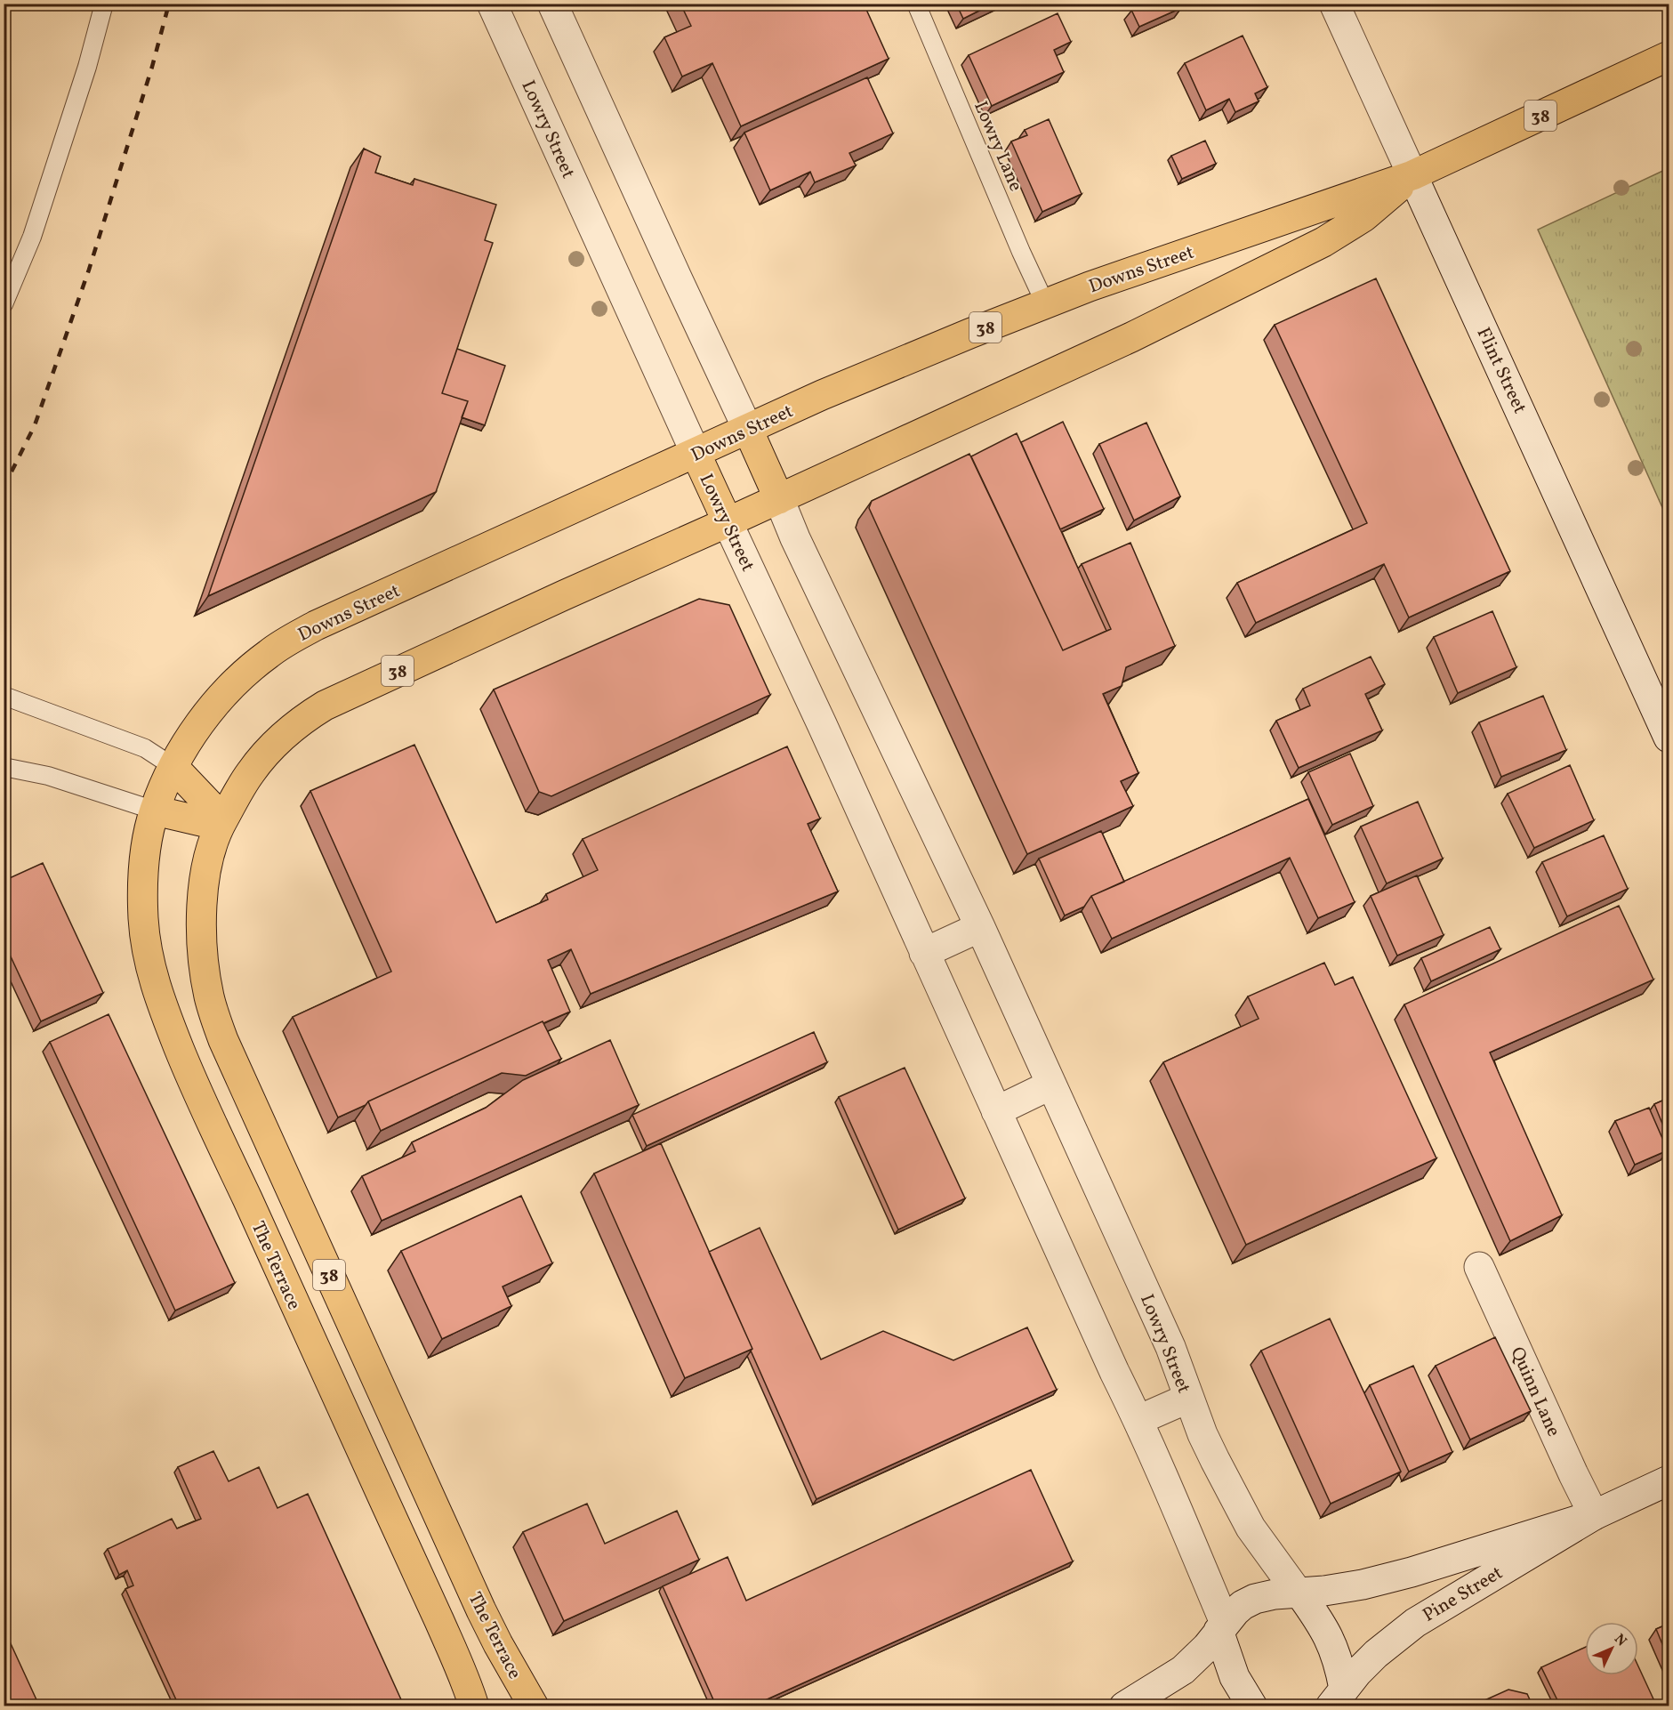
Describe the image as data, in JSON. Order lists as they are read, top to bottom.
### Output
{
  "streets": {
    "main road": [
      "38",
      "Lowry Street",
      "Downs Street",
      "The Terrace"
    ],
    "street": ["Flint Street", "Quinn Lane", "Pine Street"],
    "lane": ["Lowry Lane"]
  },
  "crossings": [
    ["Lowry Street", "Downs Street"],
    ["Lowry Street", "Pine Street"],
    ["Lowry Lane", "Downs Street"],
    ["Downs Street", "Flint Street"],
    ["Downs Street", "The Terrace"],
    ["Quinn Lane", "Pine Street"]
  ],
  "north": "top right"
}
